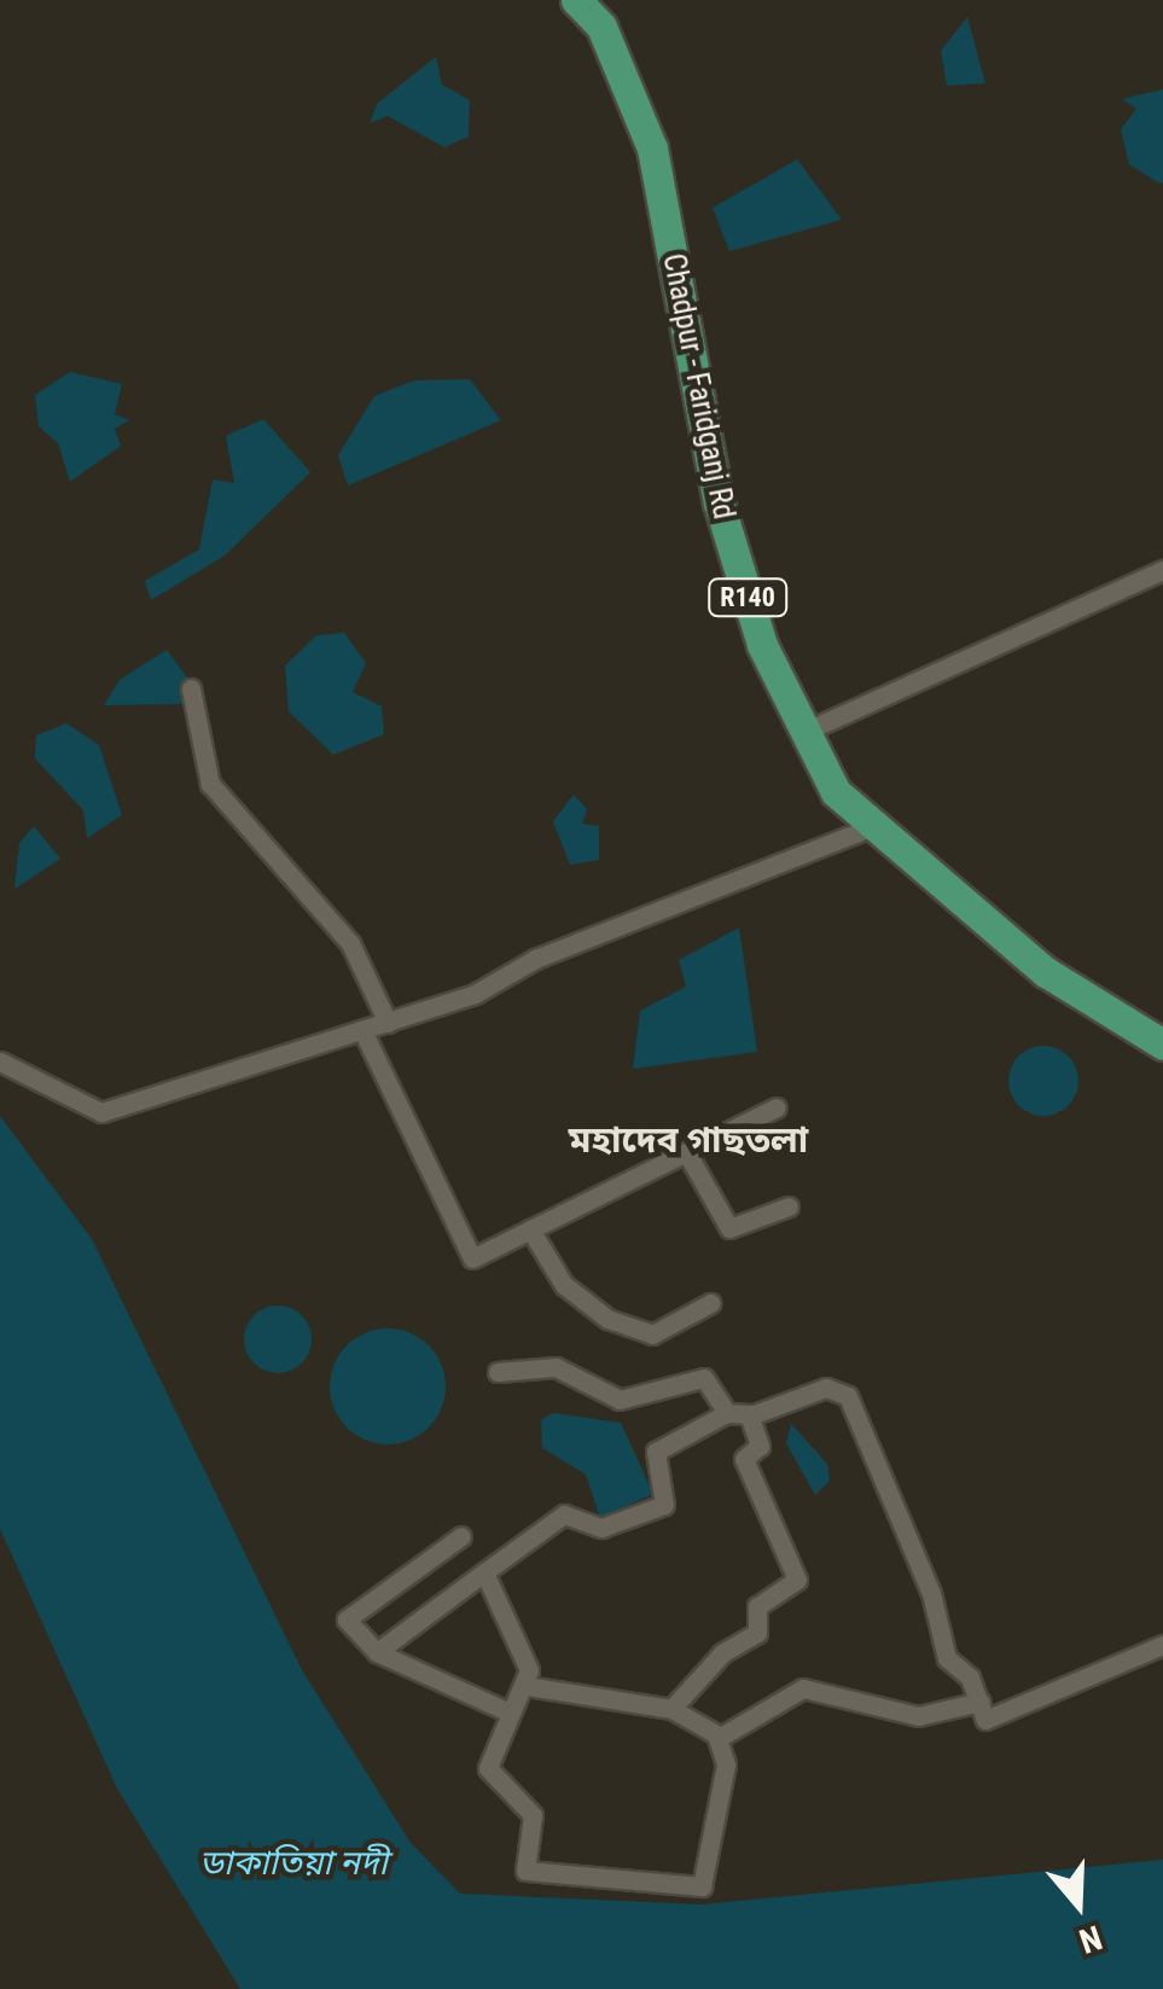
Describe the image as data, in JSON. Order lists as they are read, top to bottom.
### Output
{
  "streets": {
    "main road": ["Chadpur - Faridganj Rd", "R140"]
  },
  "districts": ["মহাদেব গাছতলা"],
  "water": ["ডাকাতিয়া নদী"],
  "north": "bottom"
}
